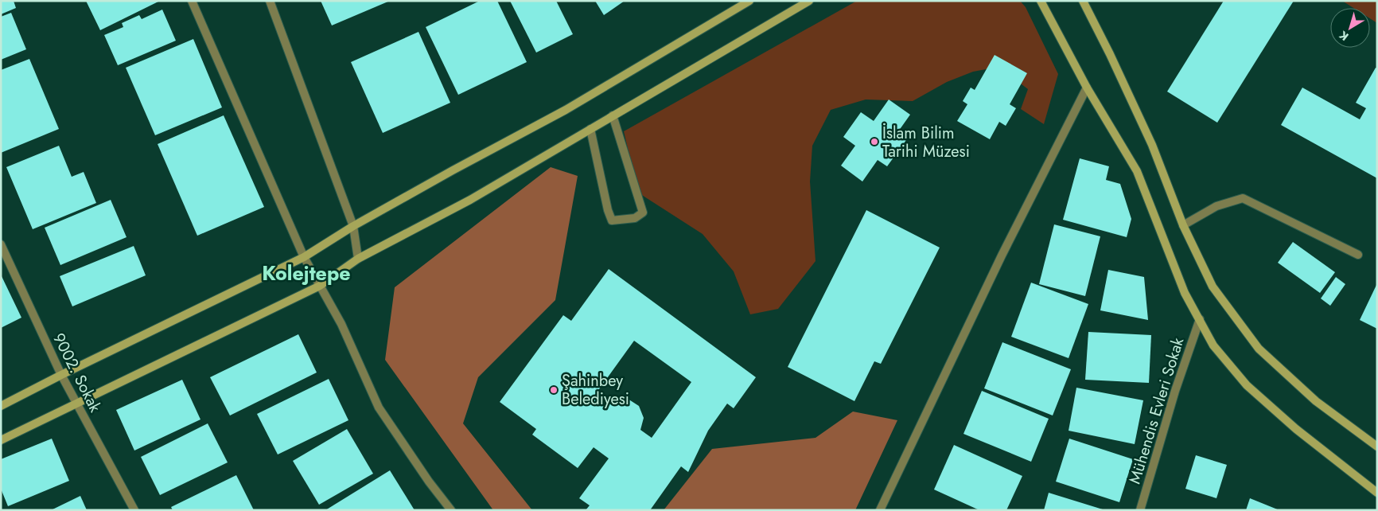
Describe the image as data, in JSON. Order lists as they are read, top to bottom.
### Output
{
  "streets": {
    "street": ["9002. Sokak", "Mühendis Evleri Sokak"]
  },
  "districts": ["Kolejtepe"],
  "places": ["İslam Bilim Tarihi Müzesi", "Şahinbey Belediyesi"],
  "north": "bottom left"
}
